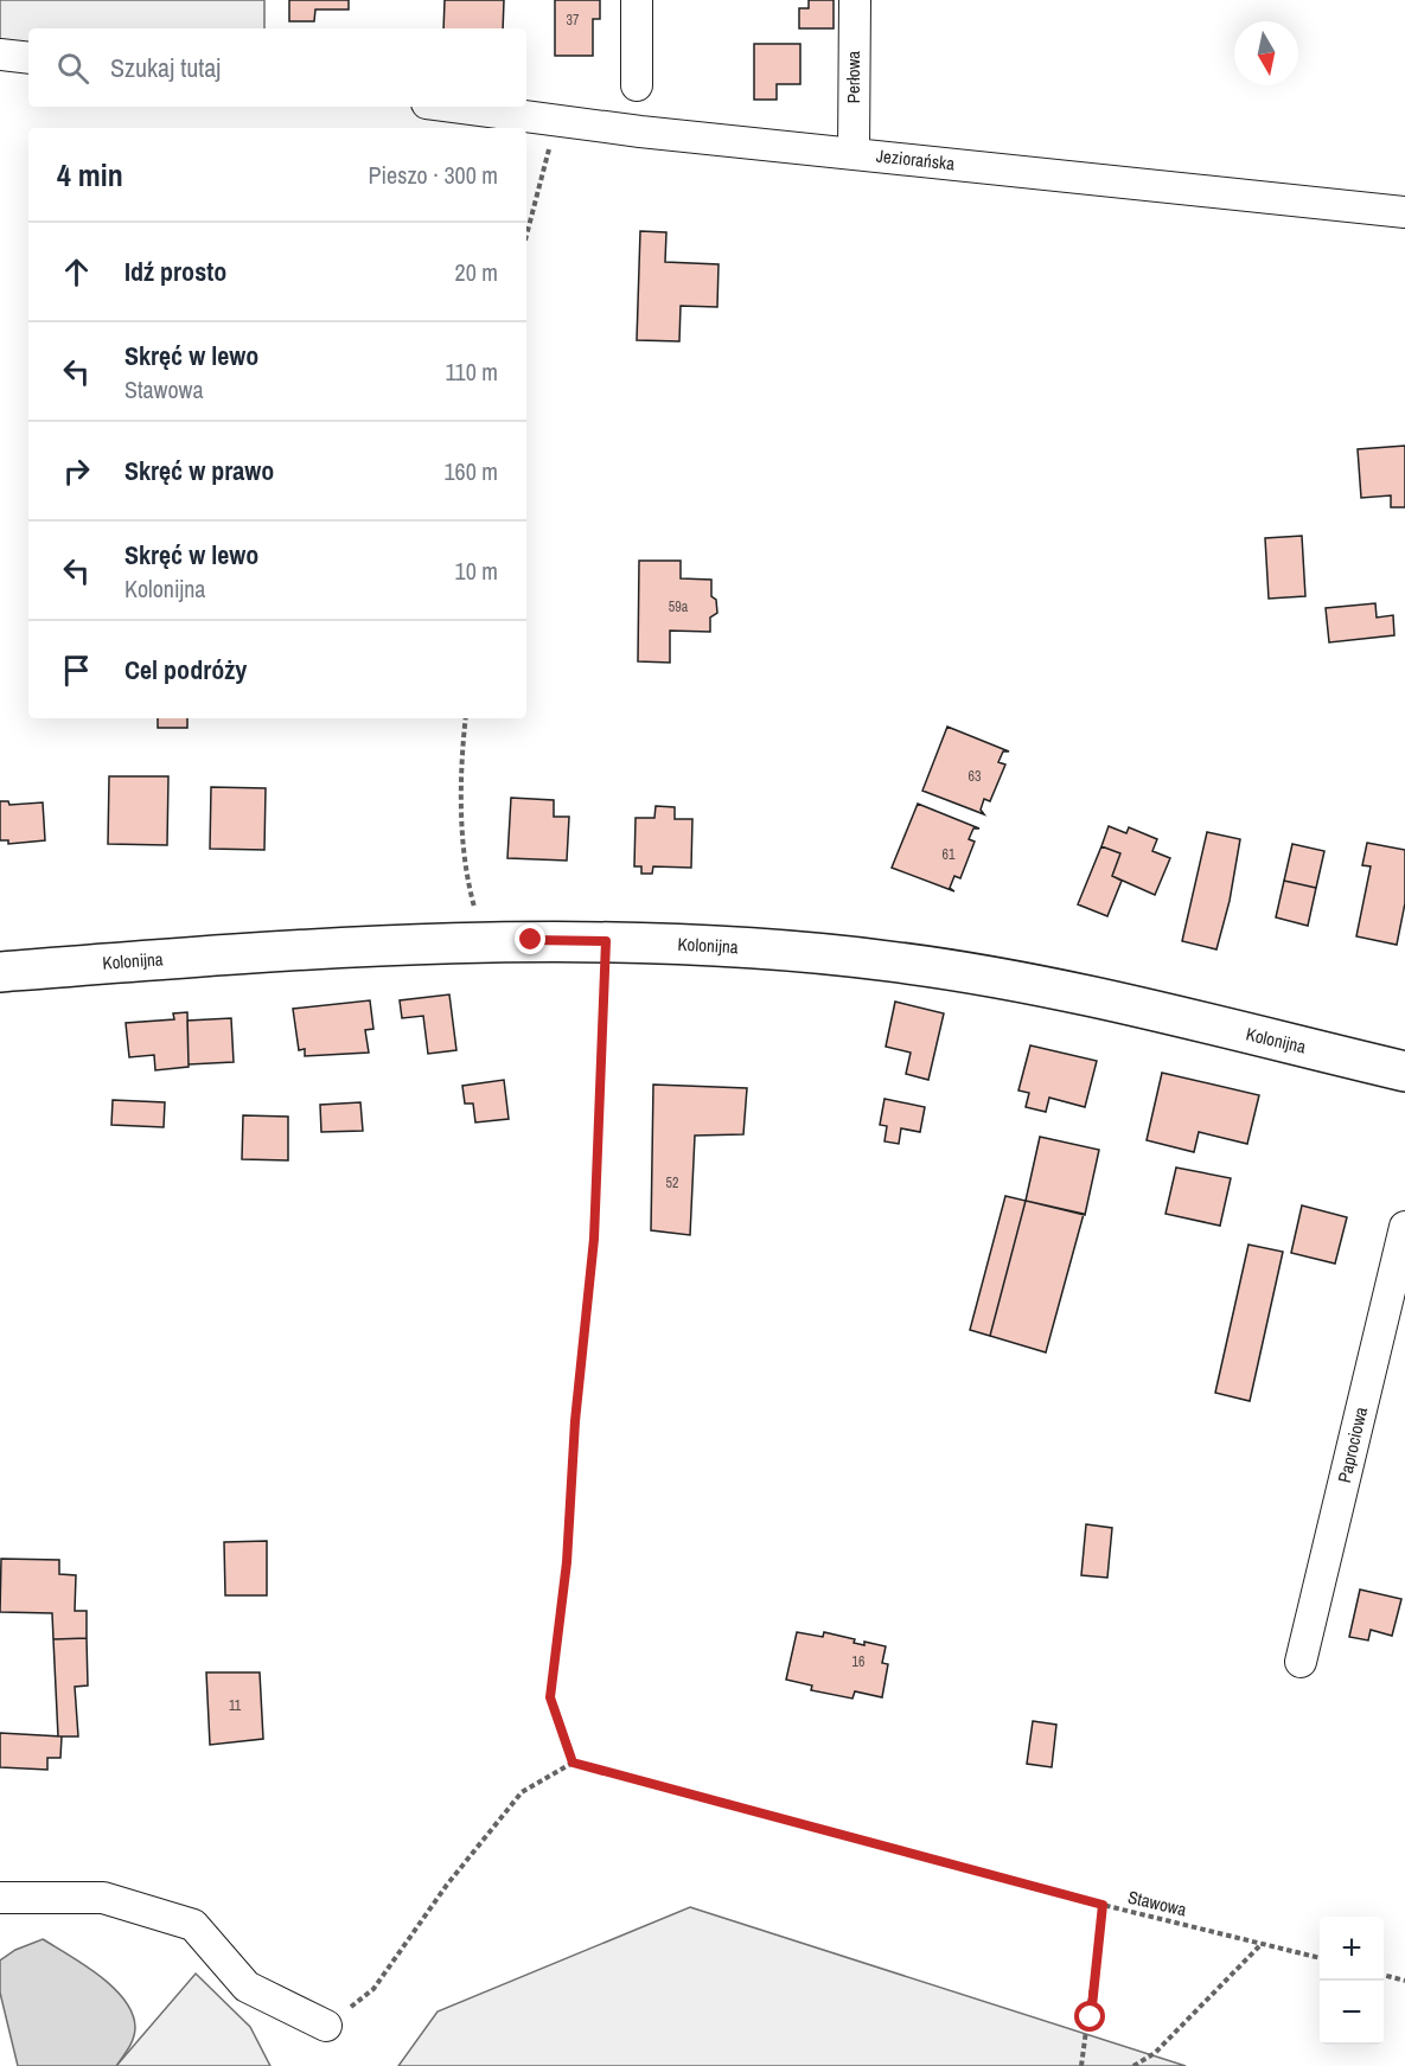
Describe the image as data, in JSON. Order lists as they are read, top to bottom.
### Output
{
  "streets": {
    "street": [
      "Perłowa",
      "Jeziorańska",
      "Kolonijna",
      "Paprociowa"
    ],
    "path": ["Stawowa"]
  },
  "crossings": [
    ["Perłowa", "Jeziorańska"]
  ],
  "house_numbers": [
    "37",
    "59a",
    "63",
    "61",
    "52",
    "16",
    "11"
  ],
  "north": "bottom",
  "page": {
    "search": "Szukaj tutaj",
    "heading": ["4 min", "Pieszo · 300 m"],
    "list": [
      ["Idź prosto", "20 m"],
      ["Skręć w lewo", "Stawowa", "110 m"],
      ["Skręć w prawo", "160 m"],
      ["Skręć w lewo", "Kolonijna", "10 m"],
      "Cel podróży"
    ],
    "map_buttons": ["+", "−"]
  }
}
